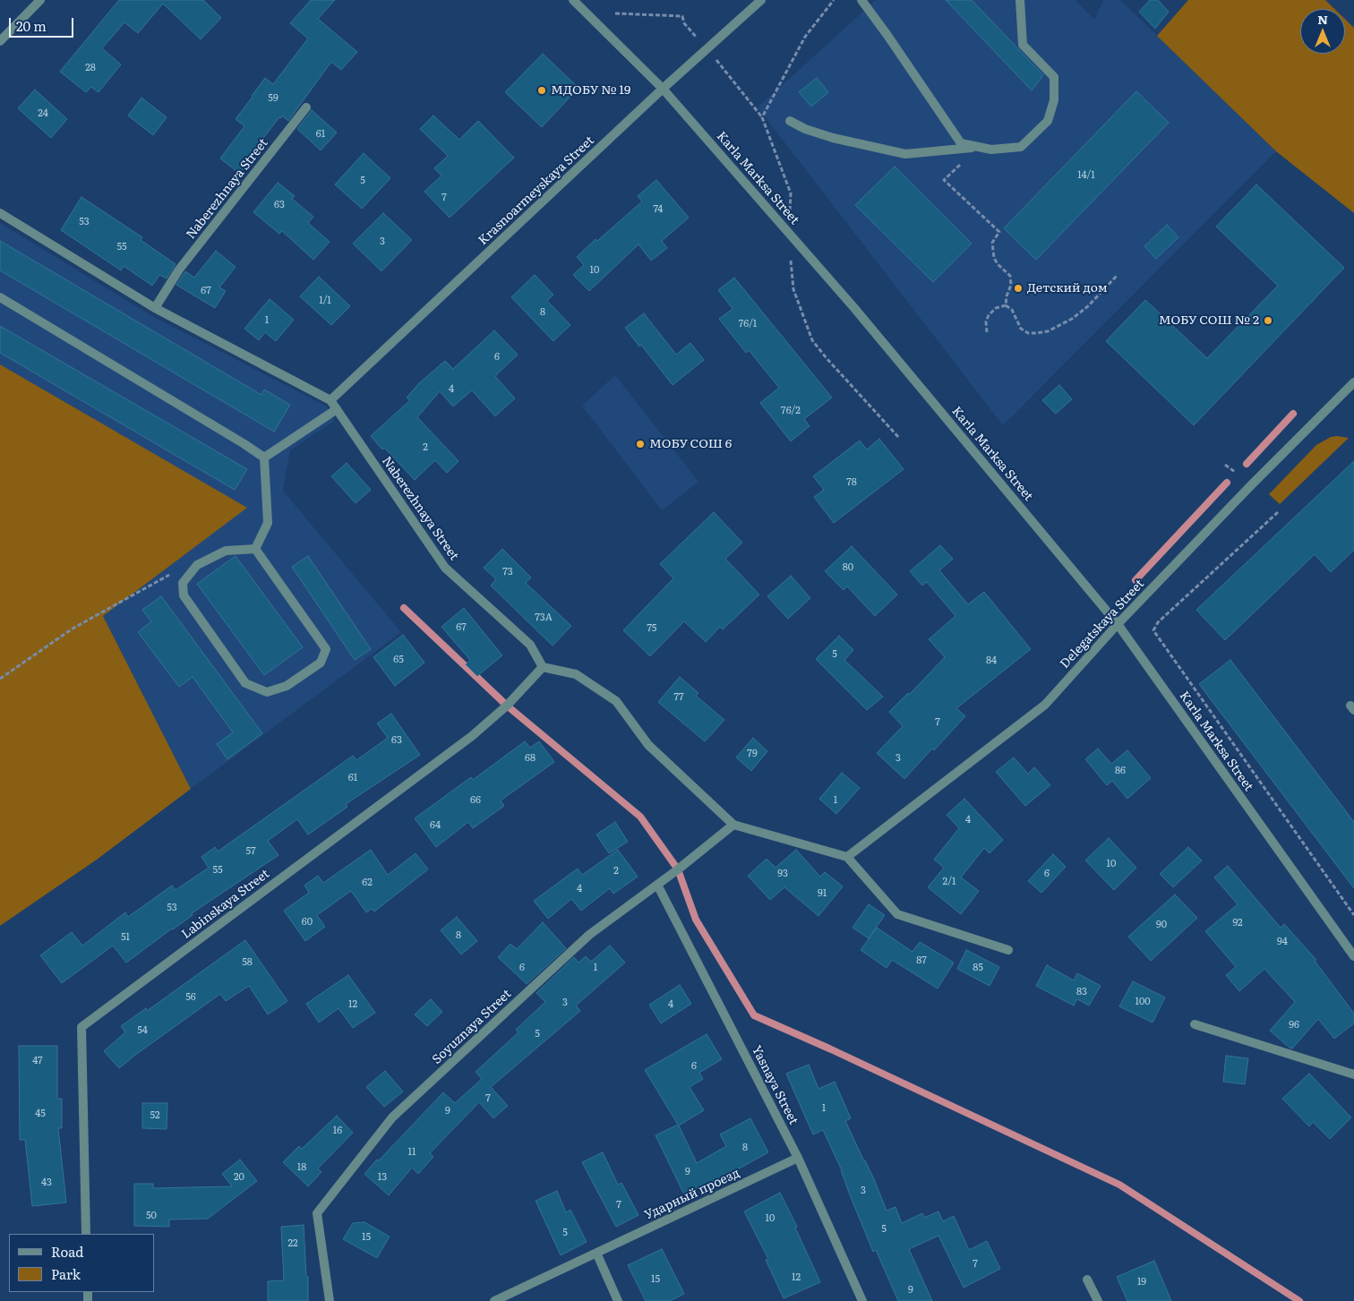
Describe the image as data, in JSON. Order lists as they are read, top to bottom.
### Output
{
  "streets": {
    "street": [
      "Karla Marksa Street",
      "Naberezhnaya Street",
      "Krasnoarmeyskaya Street",
      "Delegatskaya Street",
      "Labinskaya Street",
      "Soyuznaya Street",
      "Yasnaya Street",
      "Ударный проезд"
    ]
  },
  "crossings": [
    ["Karla Marksa Street", "Krasnoarmeyskaya Street"],
    ["Karla Marksa Street", "Delegatskaya Street"],
    ["Naberezhnaya Street", "Krasnoarmeyskaya Street"],
    ["Naberezhnaya Street", "Labinskaya Street"],
    ["Soyuznaya Street", "Yasnaya Street"],
    ["Yasnaya Street", "Ударный проезд"]
  ],
  "places": [
    "МДОБУ № 19",
    "Детский дом",
    "МОБУ СОШ № 2",
    "МОБУ СОШ 6"
  ],
  "house_numbers": [
    "28",
    "59",
    "24",
    "61",
    "14/1",
    "5",
    "7",
    "63",
    "74",
    "53",
    "3",
    "55",
    "10",
    "67",
    "1/1",
    "8",
    "1",
    "76/1",
    "6",
    "4",
    "76/2",
    "2",
    "78",
    "80",
    "73",
    "73А",
    "67",
    "75",
    "5",
    "65",
    "84",
    "77",
    "7",
    "63",
    "79",
    "68",
    "3",
    "86",
    "61",
    "66",
    "1",
    "4",
    "64",
    "57",
    "10",
    "55",
    "2",
    "93",
    "6",
    "2/1",
    "62",
    "4",
    "91",
    "53",
    "60",
    "92",
    "90",
    "8",
    "51",
    "94",
    "87",
    "58",
    "6",
    "1",
    "85",
    "83",
    "56",
    "100",
    "3",
    "12",
    "4",
    "96",
    "54",
    "5",
    "47",
    "6",
    "7",
    "1",
    "9",
    "45",
    "52",
    "16",
    "8",
    "11",
    "18",
    "9",
    "20",
    "13",
    "43",
    "3",
    "7",
    "50",
    "10",
    "5",
    "5",
    "15",
    "22",
    "7",
    "12",
    "15",
    "19",
    "9"
  ],
  "legend": ["Road", "Park"],
  "scale_bar": "20 m",
  "north": "top"
}
